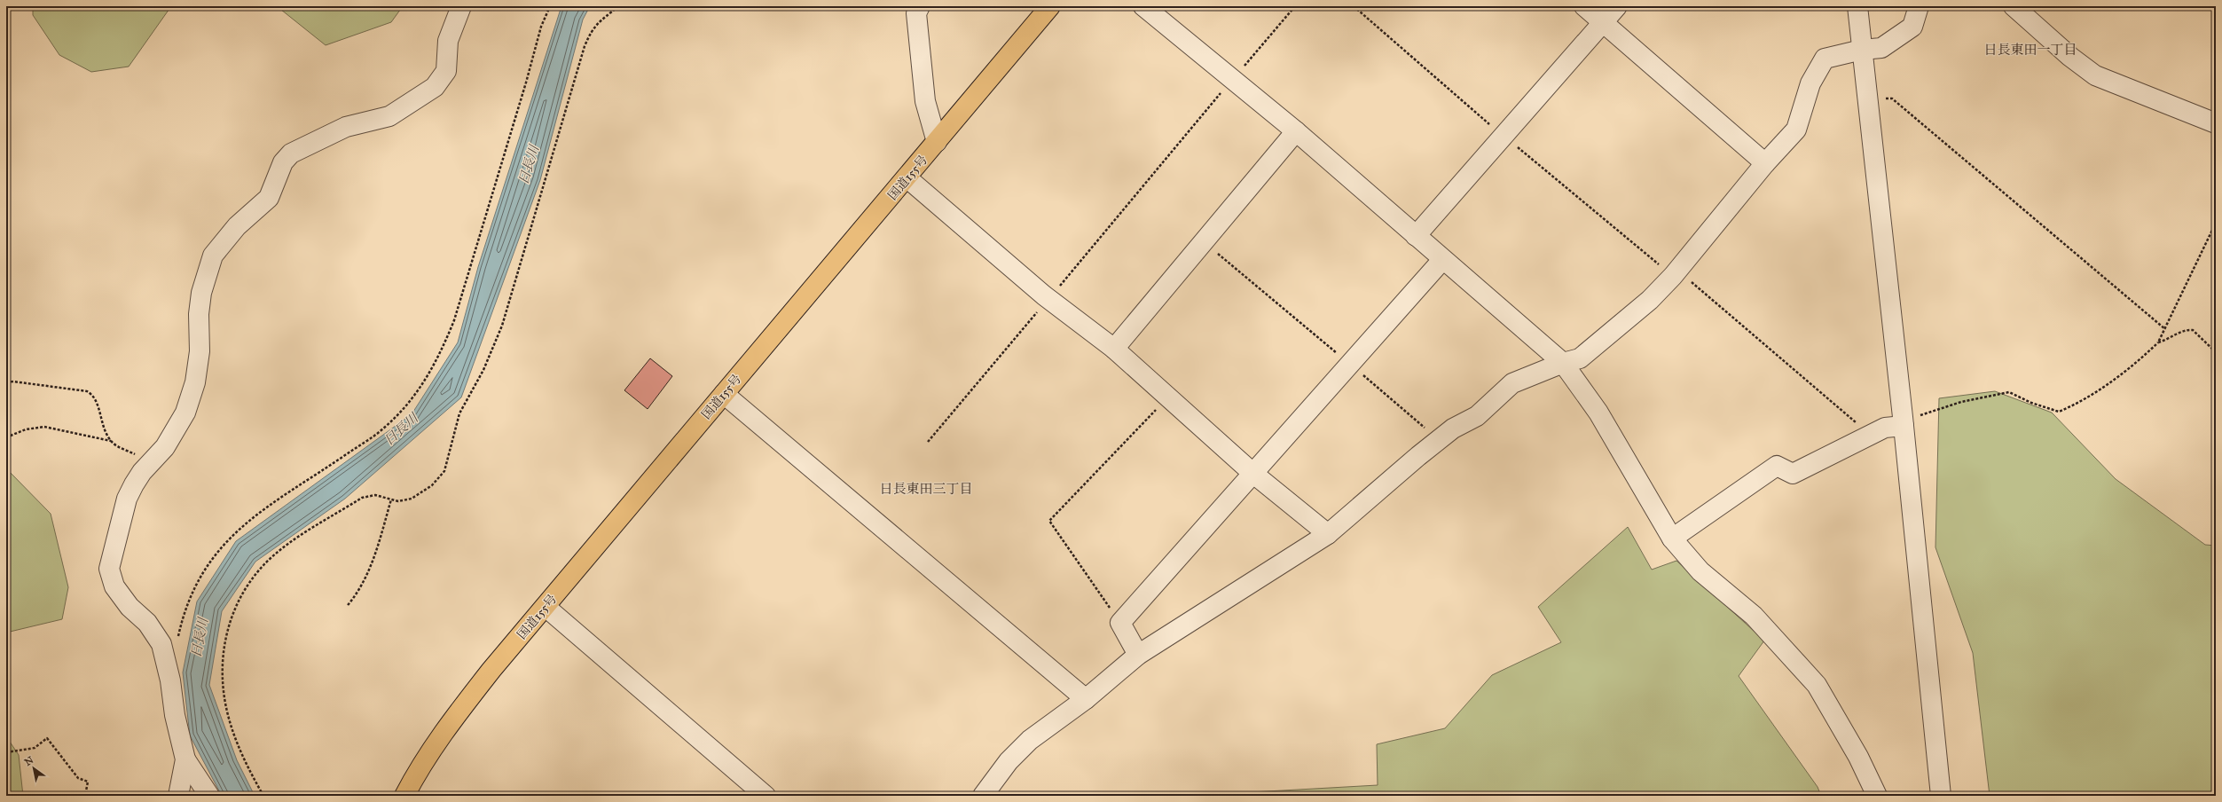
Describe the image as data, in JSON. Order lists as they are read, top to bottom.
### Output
{
  "streets": {
    "highway": ["国道155号"]
  },
  "districts": ["日長東田一丁目", "日長東田三丁目"],
  "water": ["日長川"],
  "north": "top left"
}
